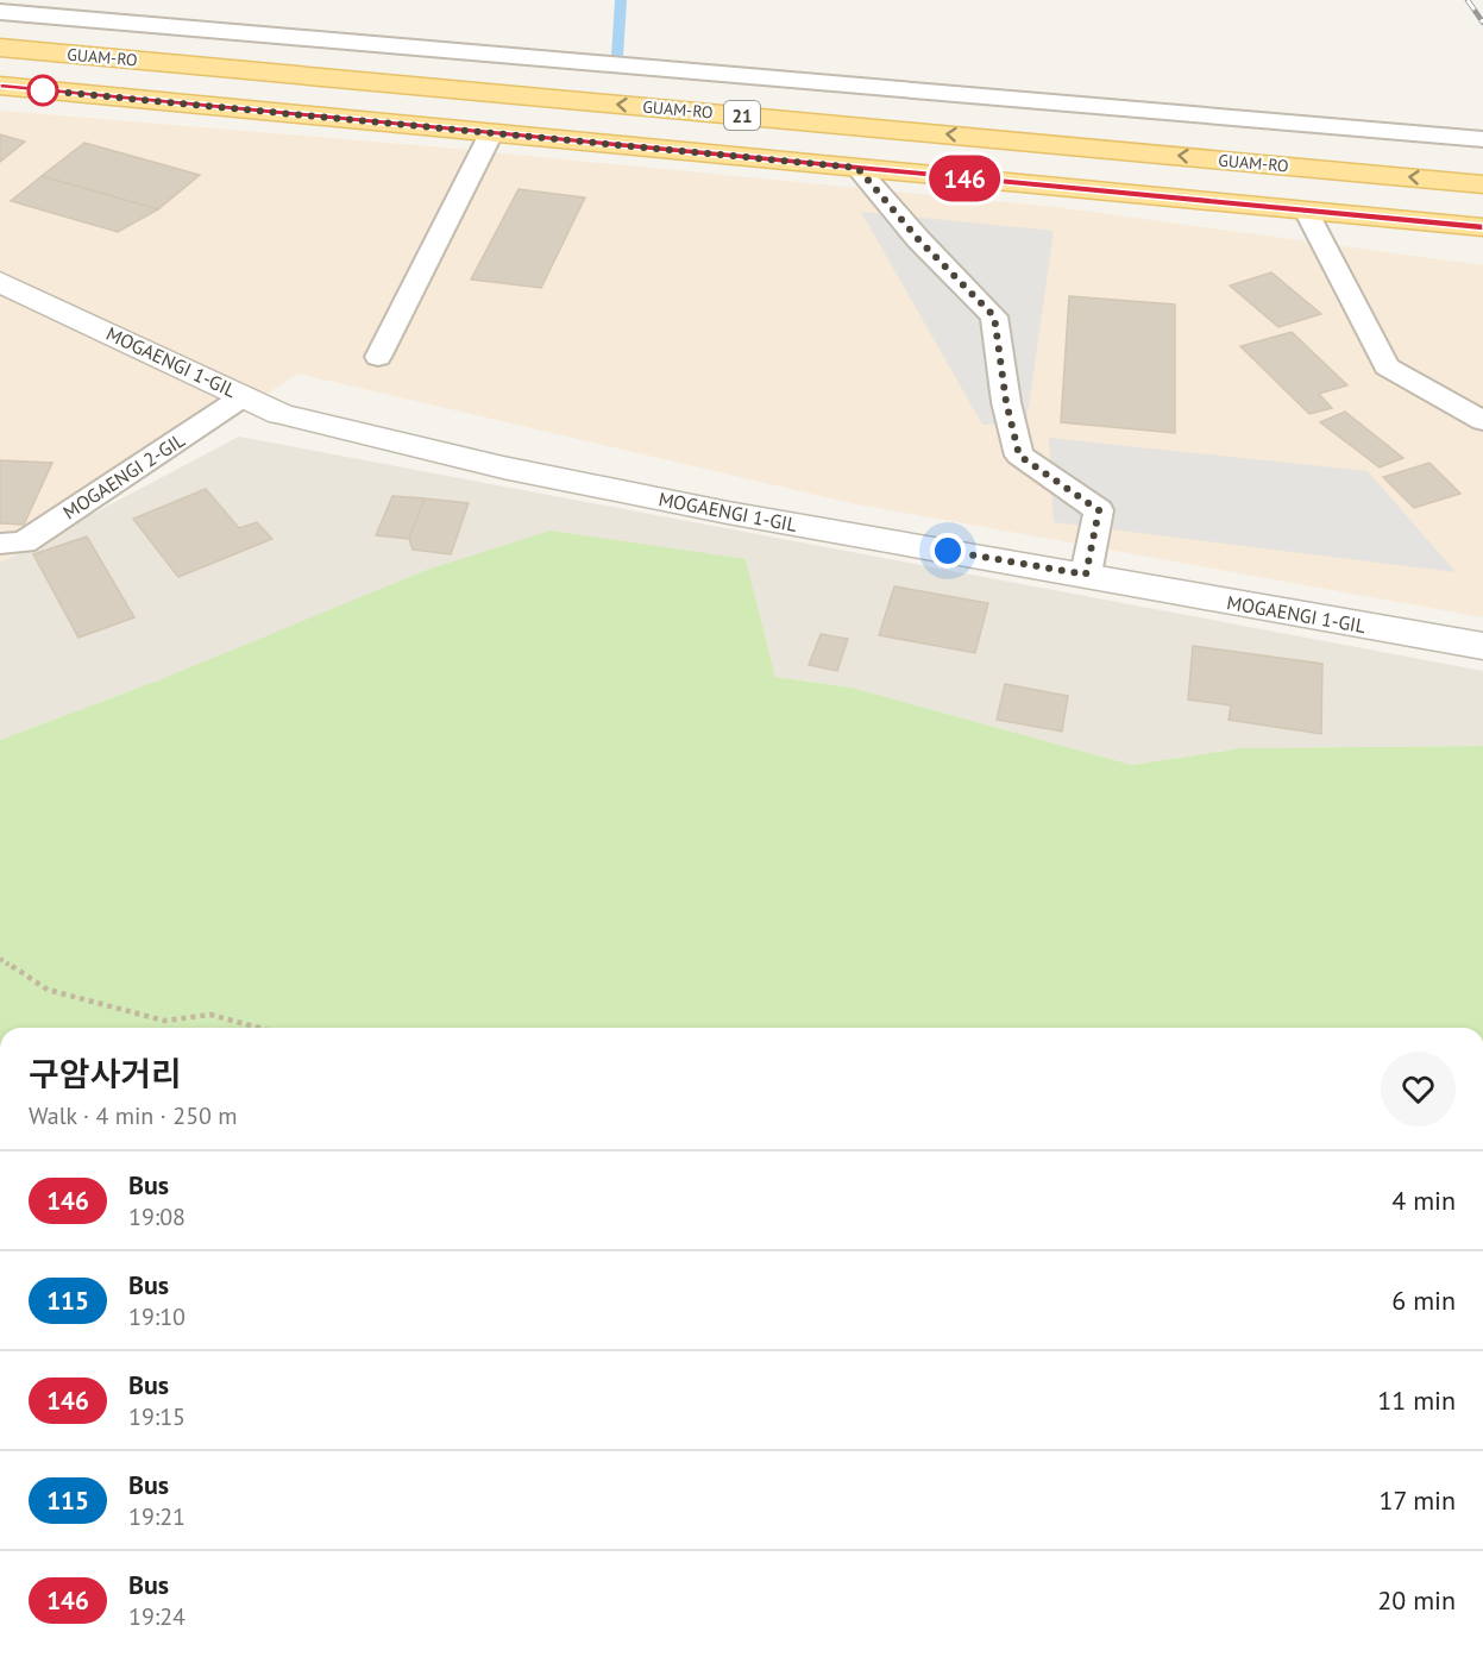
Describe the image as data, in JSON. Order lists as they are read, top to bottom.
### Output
{
  "streets": {
    "main road": ["GUAM-RO", "21"],
    "street": ["MOGAENGI 1-GIL"],
    "lane": ["MOGAENGI 2-GIL"]
  },
  "crossings": [
    ["MOGAENGI 1-GIL", "MOGAENGI 2-GIL"]
  ],
  "lines": ["bus line 146"],
  "page": {
    "on_map": "146",
    "heading": ["구암사거리", "Walk · 4 min · 250 m"],
    "list": [
      {
        "mark": "146",
        "name": "Bus",
        "note": "19:08",
        "value": "4 min"
      },
      {
        "mark": "115",
        "name": "Bus",
        "note": "19:10",
        "value": "6 min"
      },
      {
        "mark": "146",
        "name": "Bus",
        "note": "19:15",
        "value": "11 min"
      },
      {
        "mark": "115",
        "name": "Bus",
        "note": "19:21",
        "value": "17 min"
      },
      {
        "mark": "146",
        "name": "Bus",
        "note": "19:24",
        "value": "20 min"
      }
    ]
  }
}
